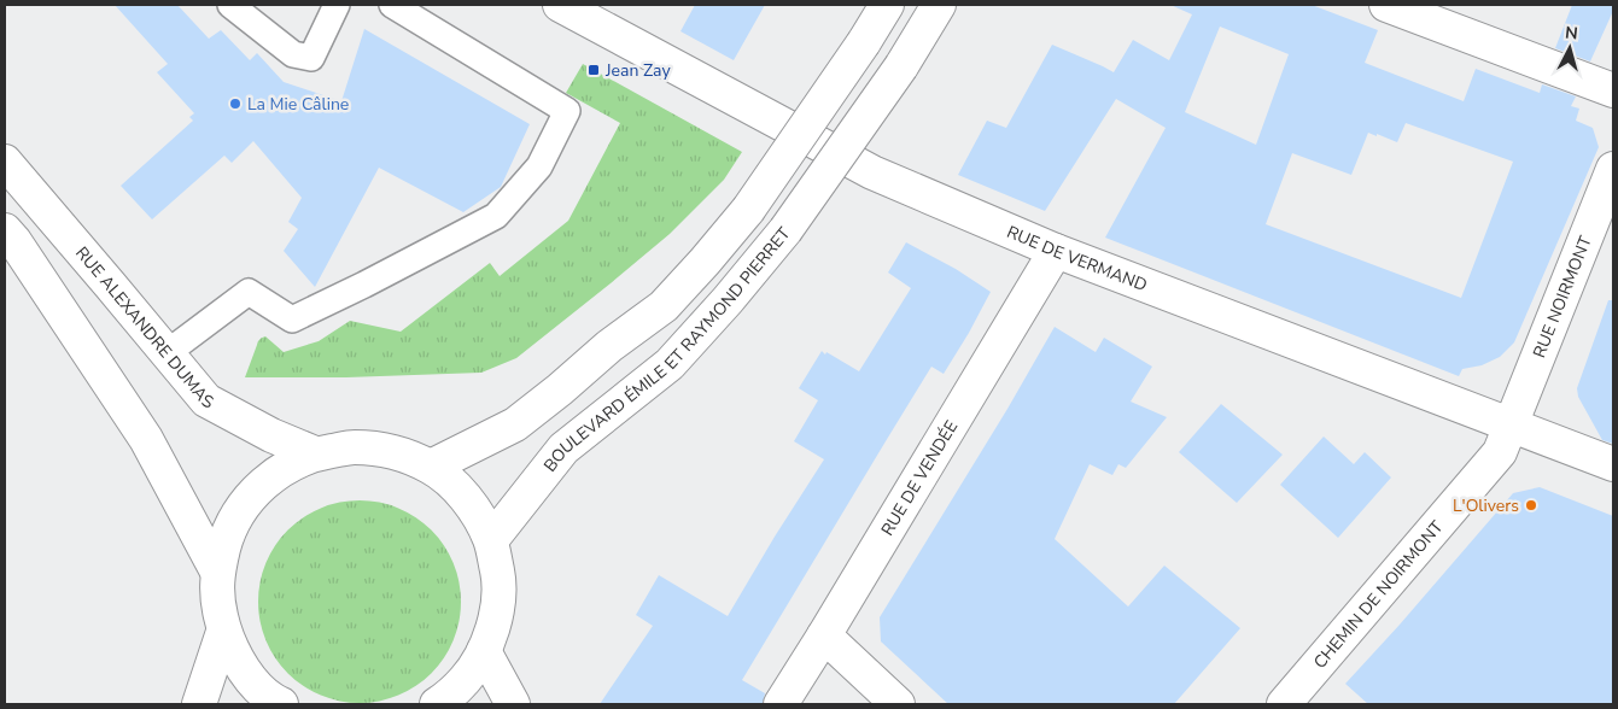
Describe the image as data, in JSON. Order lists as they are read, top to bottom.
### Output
{
  "streets": {
    "main road": [
      "RUE DE VERMAND",
      "RUE NOIRMONT",
      "RUE ALEXANDRE DUMAS",
      "BOULEVARD ÉMILE ET RAYMOND PIERRET",
      "RUE DE VENDÉE",
      "CHEMIN DE NOIRMONT"
    ]
  },
  "crossings": [
    ["RUE DE VERMAND", "RUE NOIRMONT"],
    ["RUE DE VERMAND", "RUE DE VENDÉE"],
    ["RUE DE VERMAND", "CHEMIN DE NOIRMONT"],
    ["RUE NOIRMONT", "CHEMIN DE NOIRMONT"]
  ],
  "places": {
    "transit": ["Jean Zay"],
    "other": ["La Mie Câline", "L'Olivers"]
  },
  "north": "top"
}
